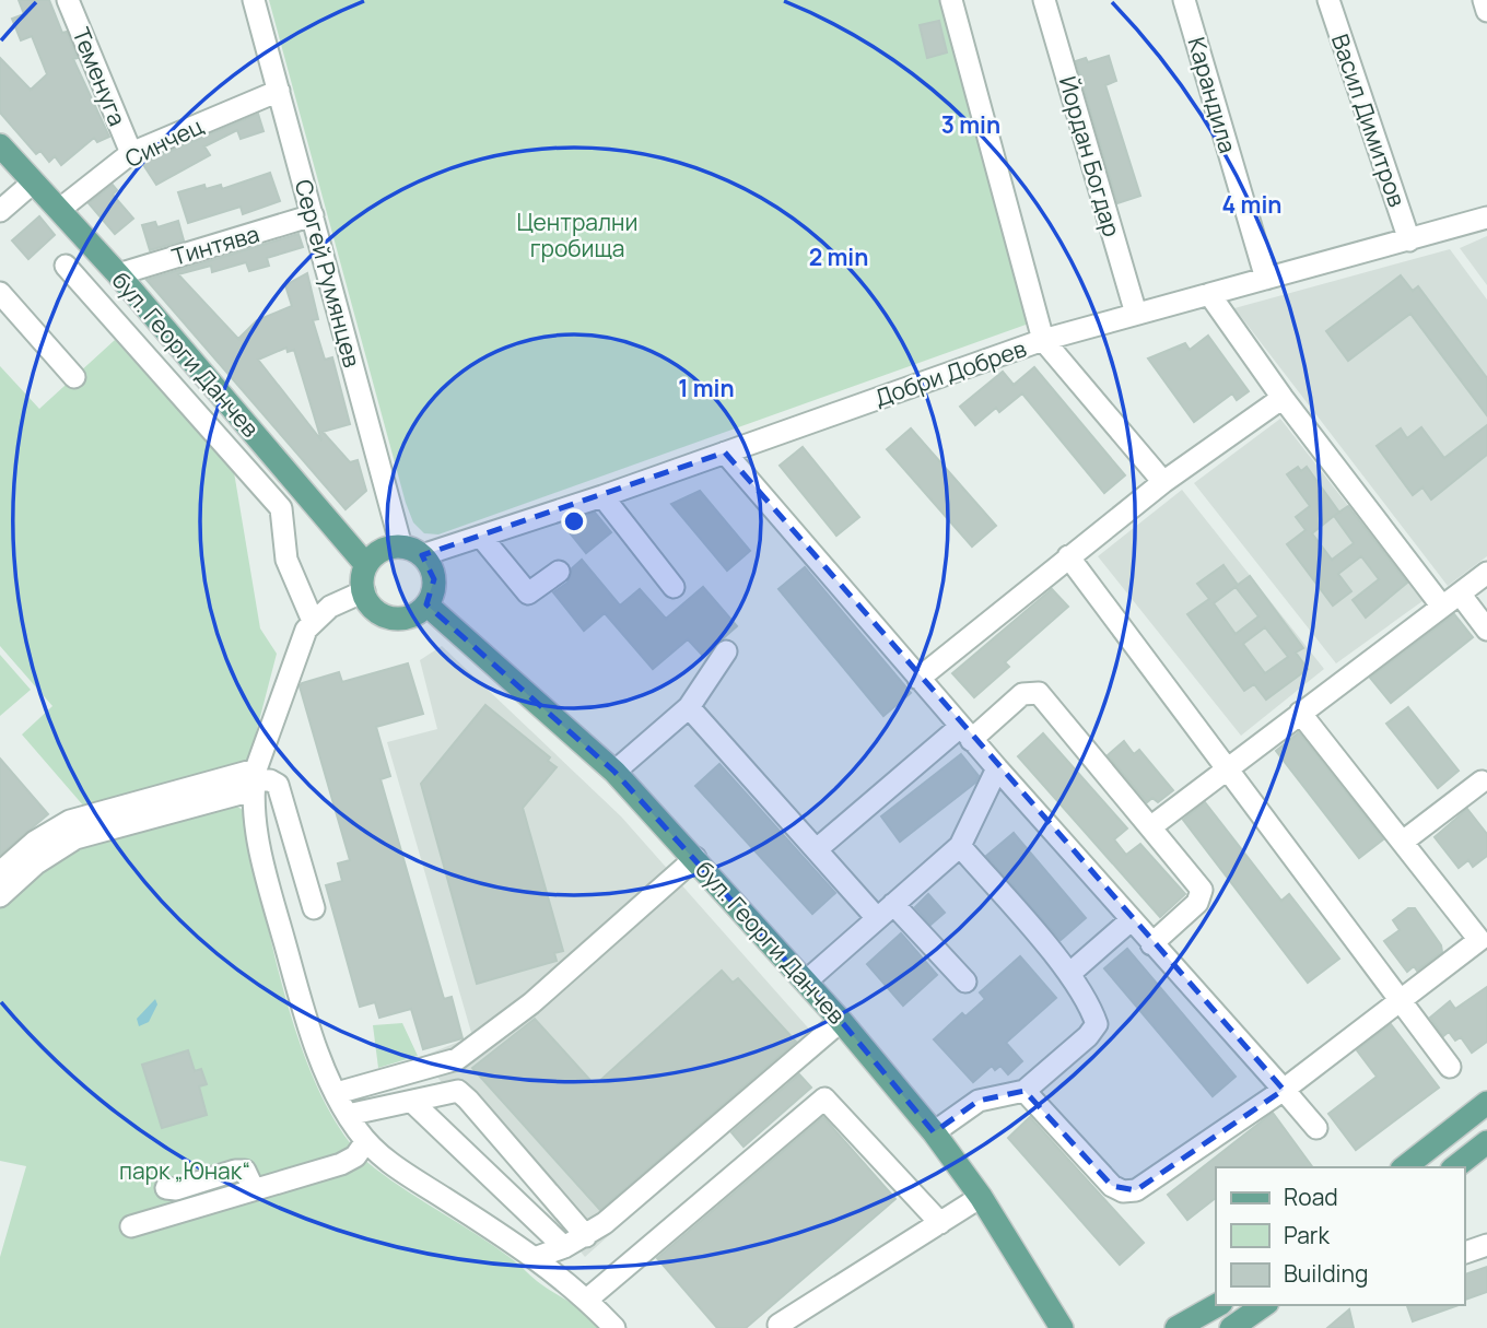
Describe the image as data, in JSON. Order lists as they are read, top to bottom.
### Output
{
  "streets": {
    "main road": ["бул. Георги Данчев"],
    "street": [
      "Теменуга",
      "Карандила",
      "Васил Димитров",
      "Синчец",
      "Йордан Богдар",
      "Тинтява",
      "Сергей Румянцев",
      "Добри Добрев"
    ]
  },
  "crossings": [
    ["Теменуга", "Синчец"],
    ["Карандила", "Добри Добрев"],
    ["Васил Димитров", "Добри Добрев"],
    ["Синчец", "Сергей Румянцев"],
    ["Синчец", "бул. Георги Данчев"],
    ["Йордан Богдар", "Добри Добрев"],
    ["Тинтява", "Сергей Румянцев"],
    ["Тинтява", "бул. Георги Данчев"],
    ["Сергей Румянцев", "бул. Георги Данчев"],
    ["Сергей Румянцев", "Добри Добрев"],
    ["бул. Георги Данчев", "Добри Добрев"]
  ],
  "parks": ["Централни гробища", "парк „Юнак“"],
  "legend": ["Road", "Park", "Building"],
  "rings": [
    "3 min",
    "4 min",
    "2 min",
    "1 min"
  ]
}
